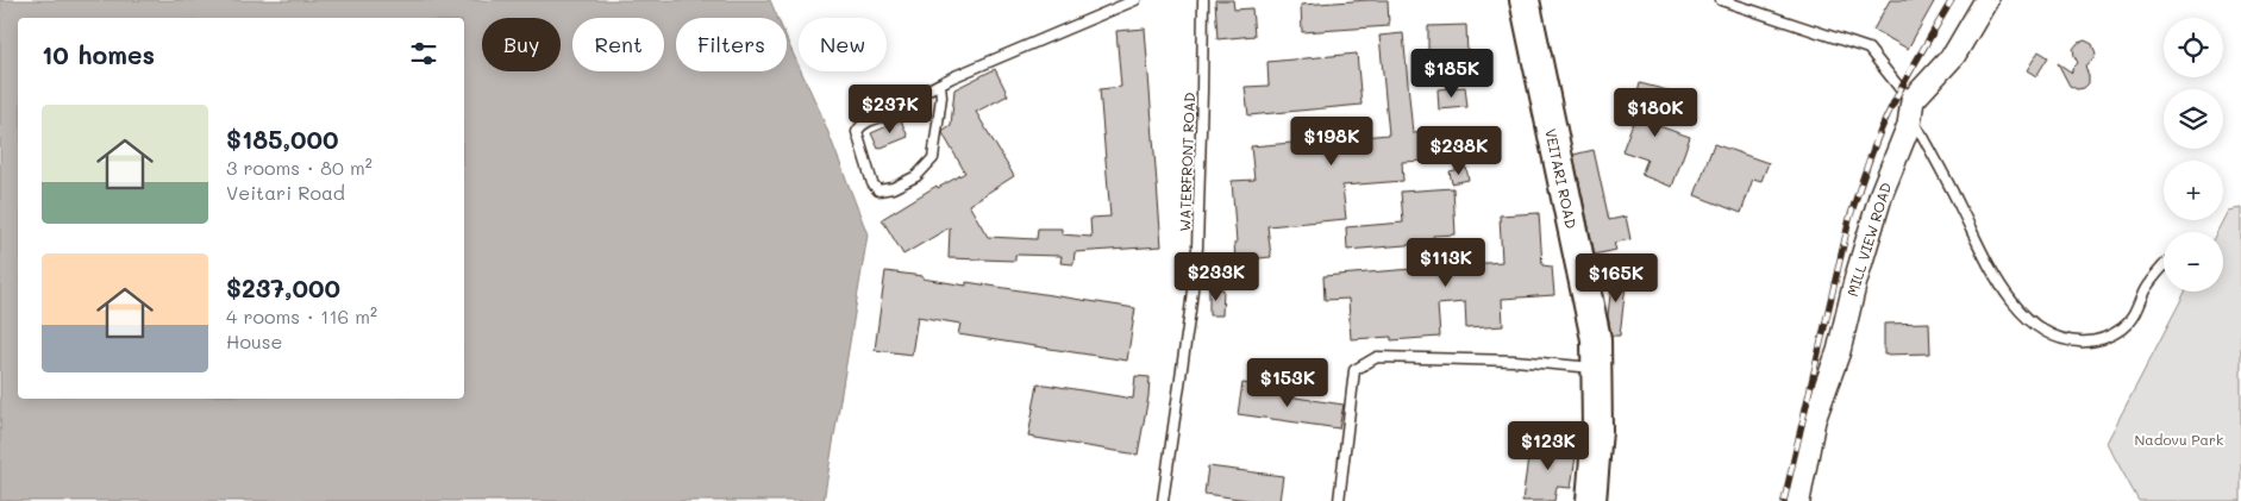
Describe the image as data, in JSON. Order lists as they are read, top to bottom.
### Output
{
  "streets": {
    "main road": ["VEITARI ROAD"],
    "street": ["MILL VIEW ROAD"],
    "lane": ["WATERFRONT ROAD"]
  },
  "parks": ["Nadovu Park"],
  "page": {
    "map_buttons": ["+", "−"],
    "chip": [
      "Buy",
      "Rent",
      "Filters",
      "New"
    ],
    "heading": "10 homes",
    "price": [
      "$185K",
      "$237K",
      "$180K",
      "$198K",
      "$238K",
      "$113K",
      "$233K",
      "$165K",
      "$153K",
      "$123K"
    ],
    "list": [
      {
        "name": "$185,000",
        "note": "3 rooms · 80 m² · Veitari Road"
      },
      {
        "name": "$237,000",
        "note": "4 rooms · 116 m² · House"
      }
    ]
  }
}
